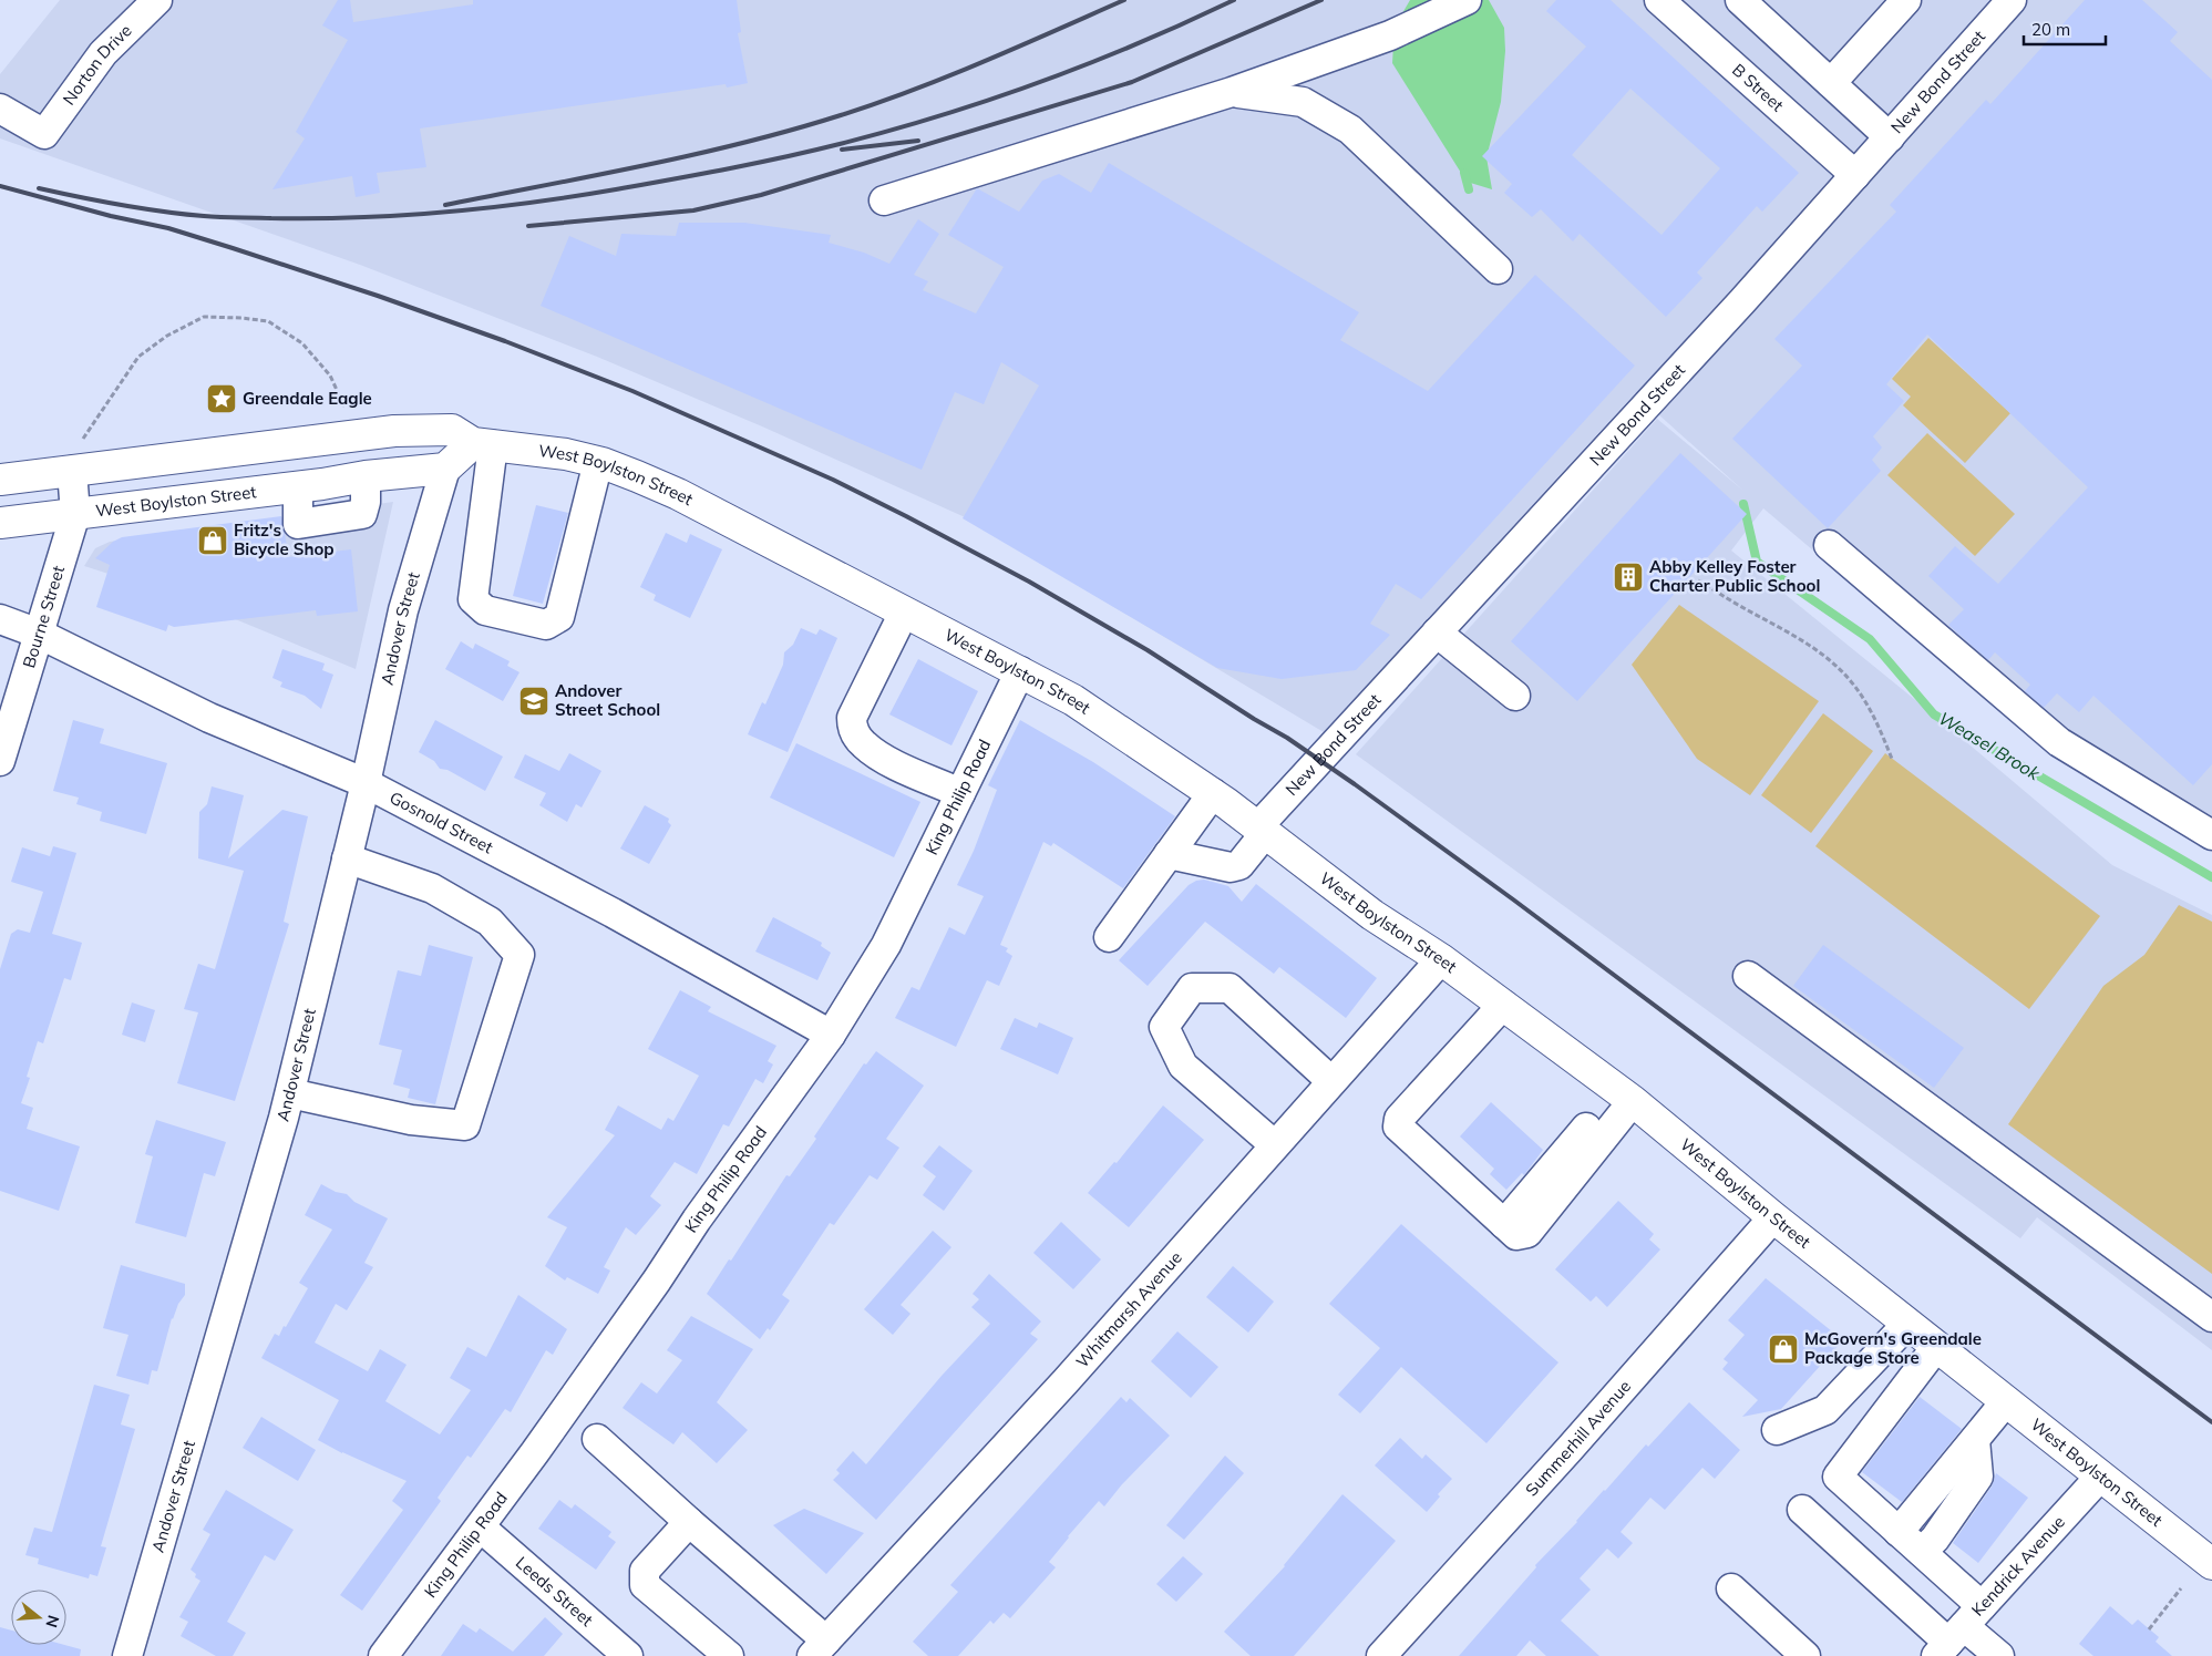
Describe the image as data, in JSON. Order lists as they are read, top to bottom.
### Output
{
  "streets": {
    "main road": ["West Boylston Street"],
    "street": [
      "Norton Drive",
      "New Bond Street",
      "B Street",
      "Bourne Street",
      "Andover Street",
      "King Philip Road",
      "Gosnold Street",
      "Whitmarsh Avenue",
      "Summerhill Avenue",
      "Kendrick Avenue",
      "Leeds Street"
    ]
  },
  "crossings": [
    ["New Bond Street", "B Street"],
    ["New Bond Street", "West Boylston Street"],
    ["West Boylston Street", "Bourne Street"],
    ["West Boylston Street", "Andover Street"],
    ["West Boylston Street", "King Philip Road"],
    ["West Boylston Street", "Whitmarsh Avenue"],
    ["West Boylston Street", "Summerhill Avenue"],
    ["West Boylston Street", "Kendrick Avenue"],
    ["Bourne Street", "Gosnold Street"],
    ["Andover Street", "Gosnold Street"],
    ["King Philip Road", "Gosnold Street"],
    ["King Philip Road", "Leeds Street"]
  ],
  "water": ["Weasel Brook"],
  "places": {
    "place": ["Greendale Eagle"],
    "shop": ["Fritz's Bicycle Shop", "McGovern's Greendale Package Store"],
    "building": ["Abby Kelley Foster Charter Public School"],
    "school or university": ["Andover Street School"]
  },
  "scale_bar": "20 m",
  "north": "right"
}
